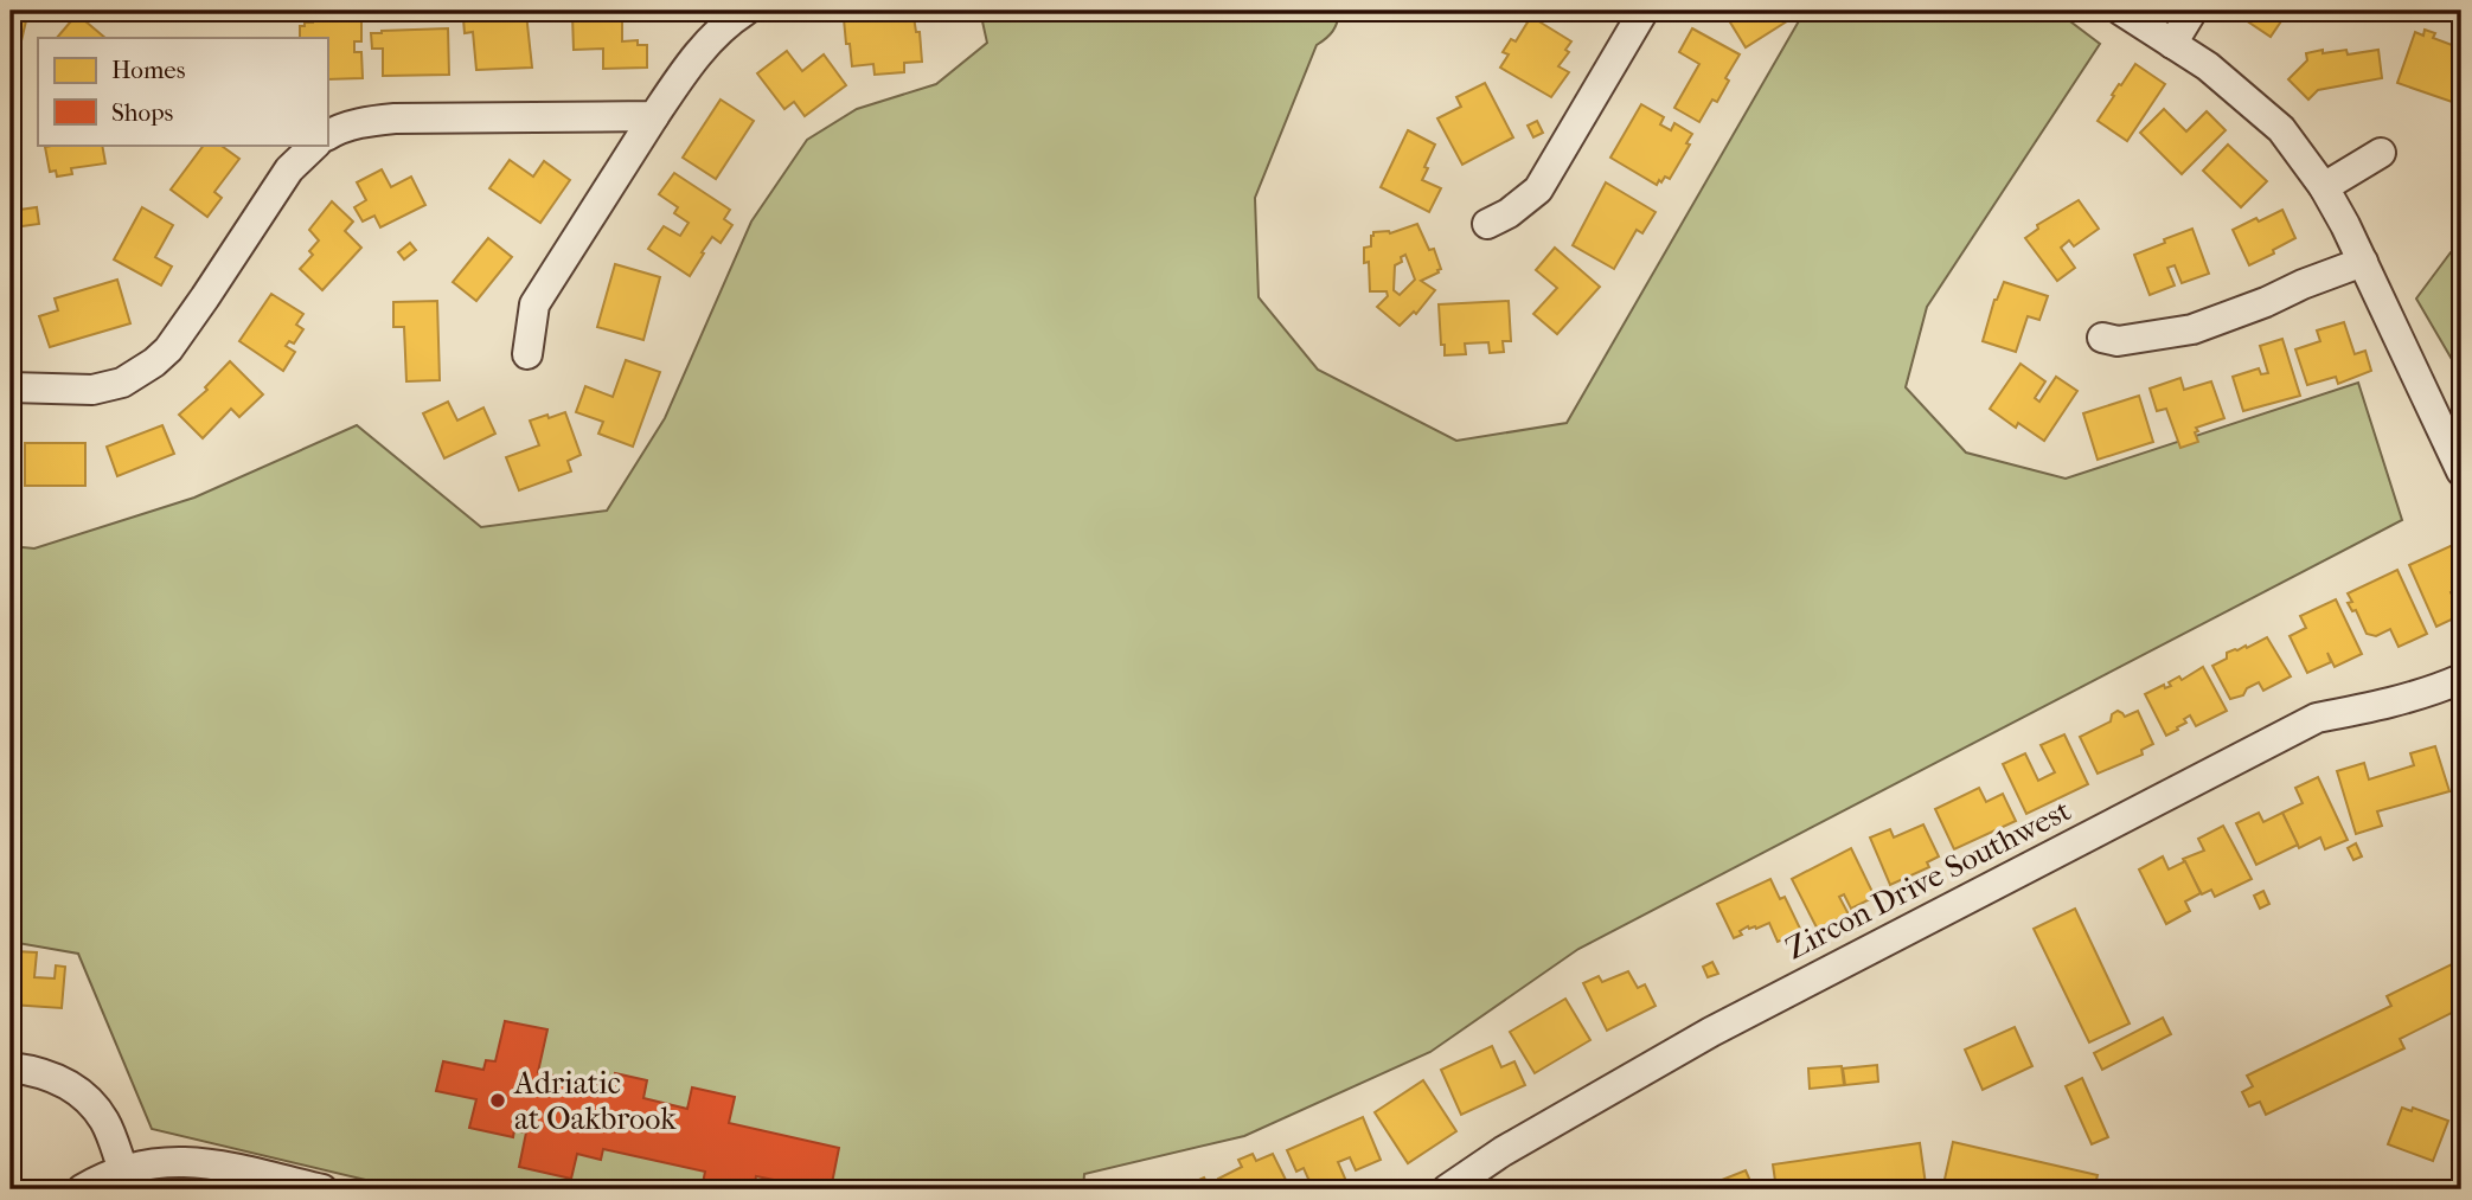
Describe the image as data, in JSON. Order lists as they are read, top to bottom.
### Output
{
  "streets": {
    "street": ["Zircon Drive Southwest"]
  },
  "places": ["Adriatic at Oakbrook"],
  "legend": ["Homes", "Shops"]
}
